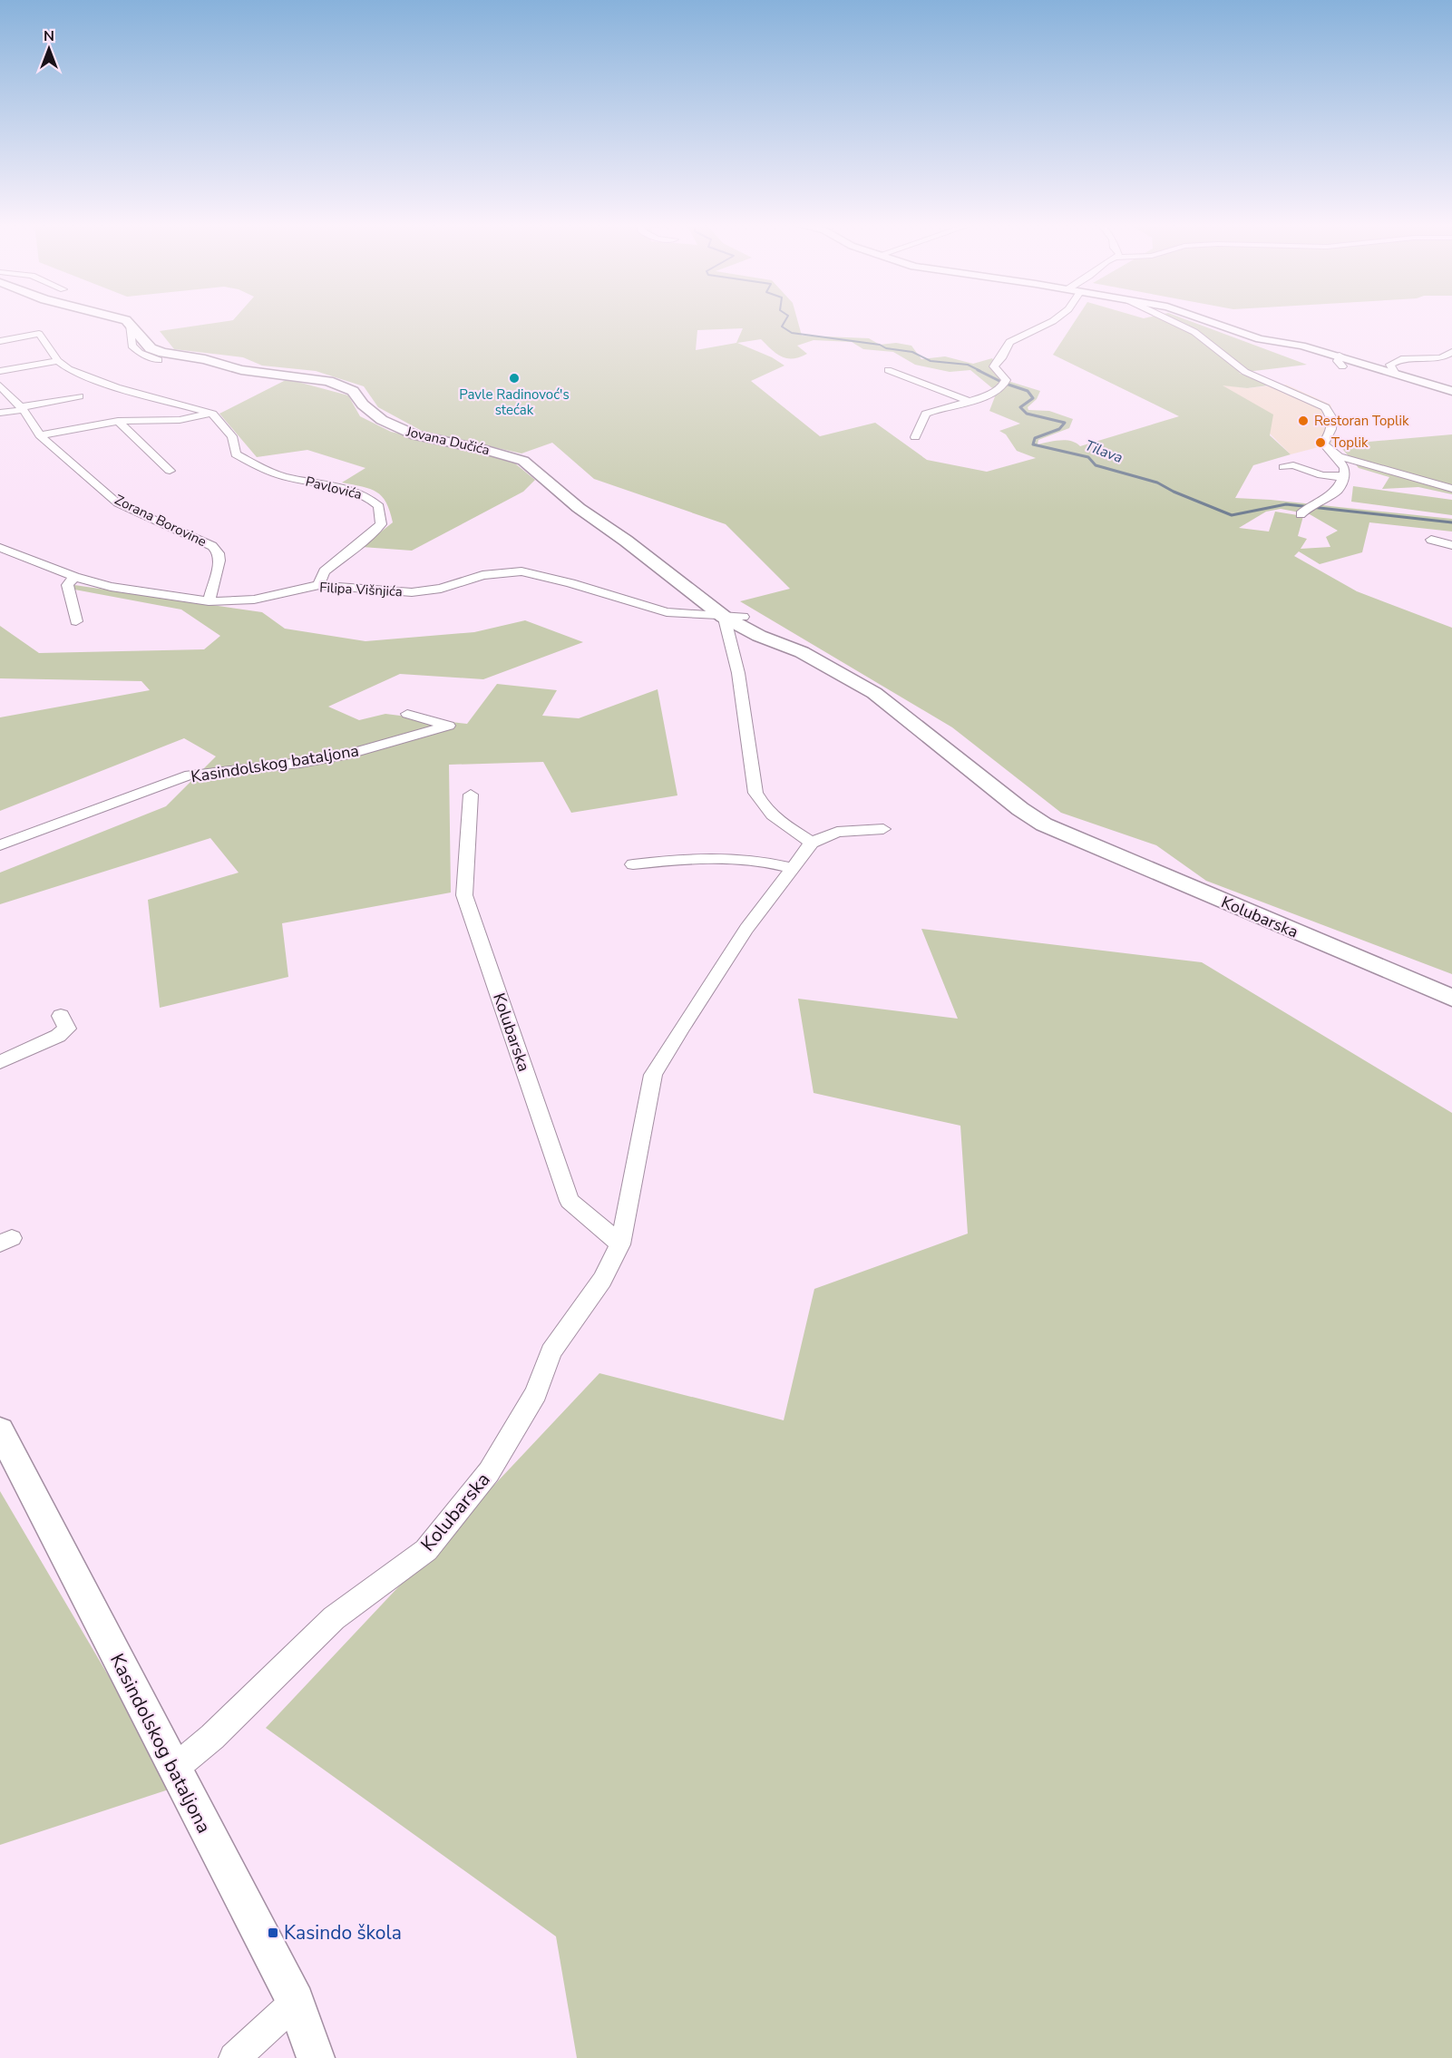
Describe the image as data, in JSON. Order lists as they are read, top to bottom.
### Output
{
  "streets": {
    "main road": ["Jovana Dučića", "Kolubarska"],
    "street": [
      "Pavlovića",
      "Zorana Borovine",
      "Filipa Višnjića",
      "Kasindolskog bataljona"
    ]
  },
  "crossings": [
    ["Jovana Dučića", "Filipa Višnjića"],
    ["Jovana Dučića", "Kolubarska"],
    ["Pavlovića", "Filipa Višnjića"],
    ["Zorana Borovine", "Filipa Višnjića"],
    ["Filipa Višnjića", "Kolubarska"],
    ["Kasindolskog bataljona", "Kolubarska"]
  ],
  "water": ["Tilava"],
  "places": {
    "other": ["Pavle Radinovoć's stećak", "Restoran Toplik", "Toplik"],
    "transit": ["Kasindo škola"]
  },
  "north": "top"
}
